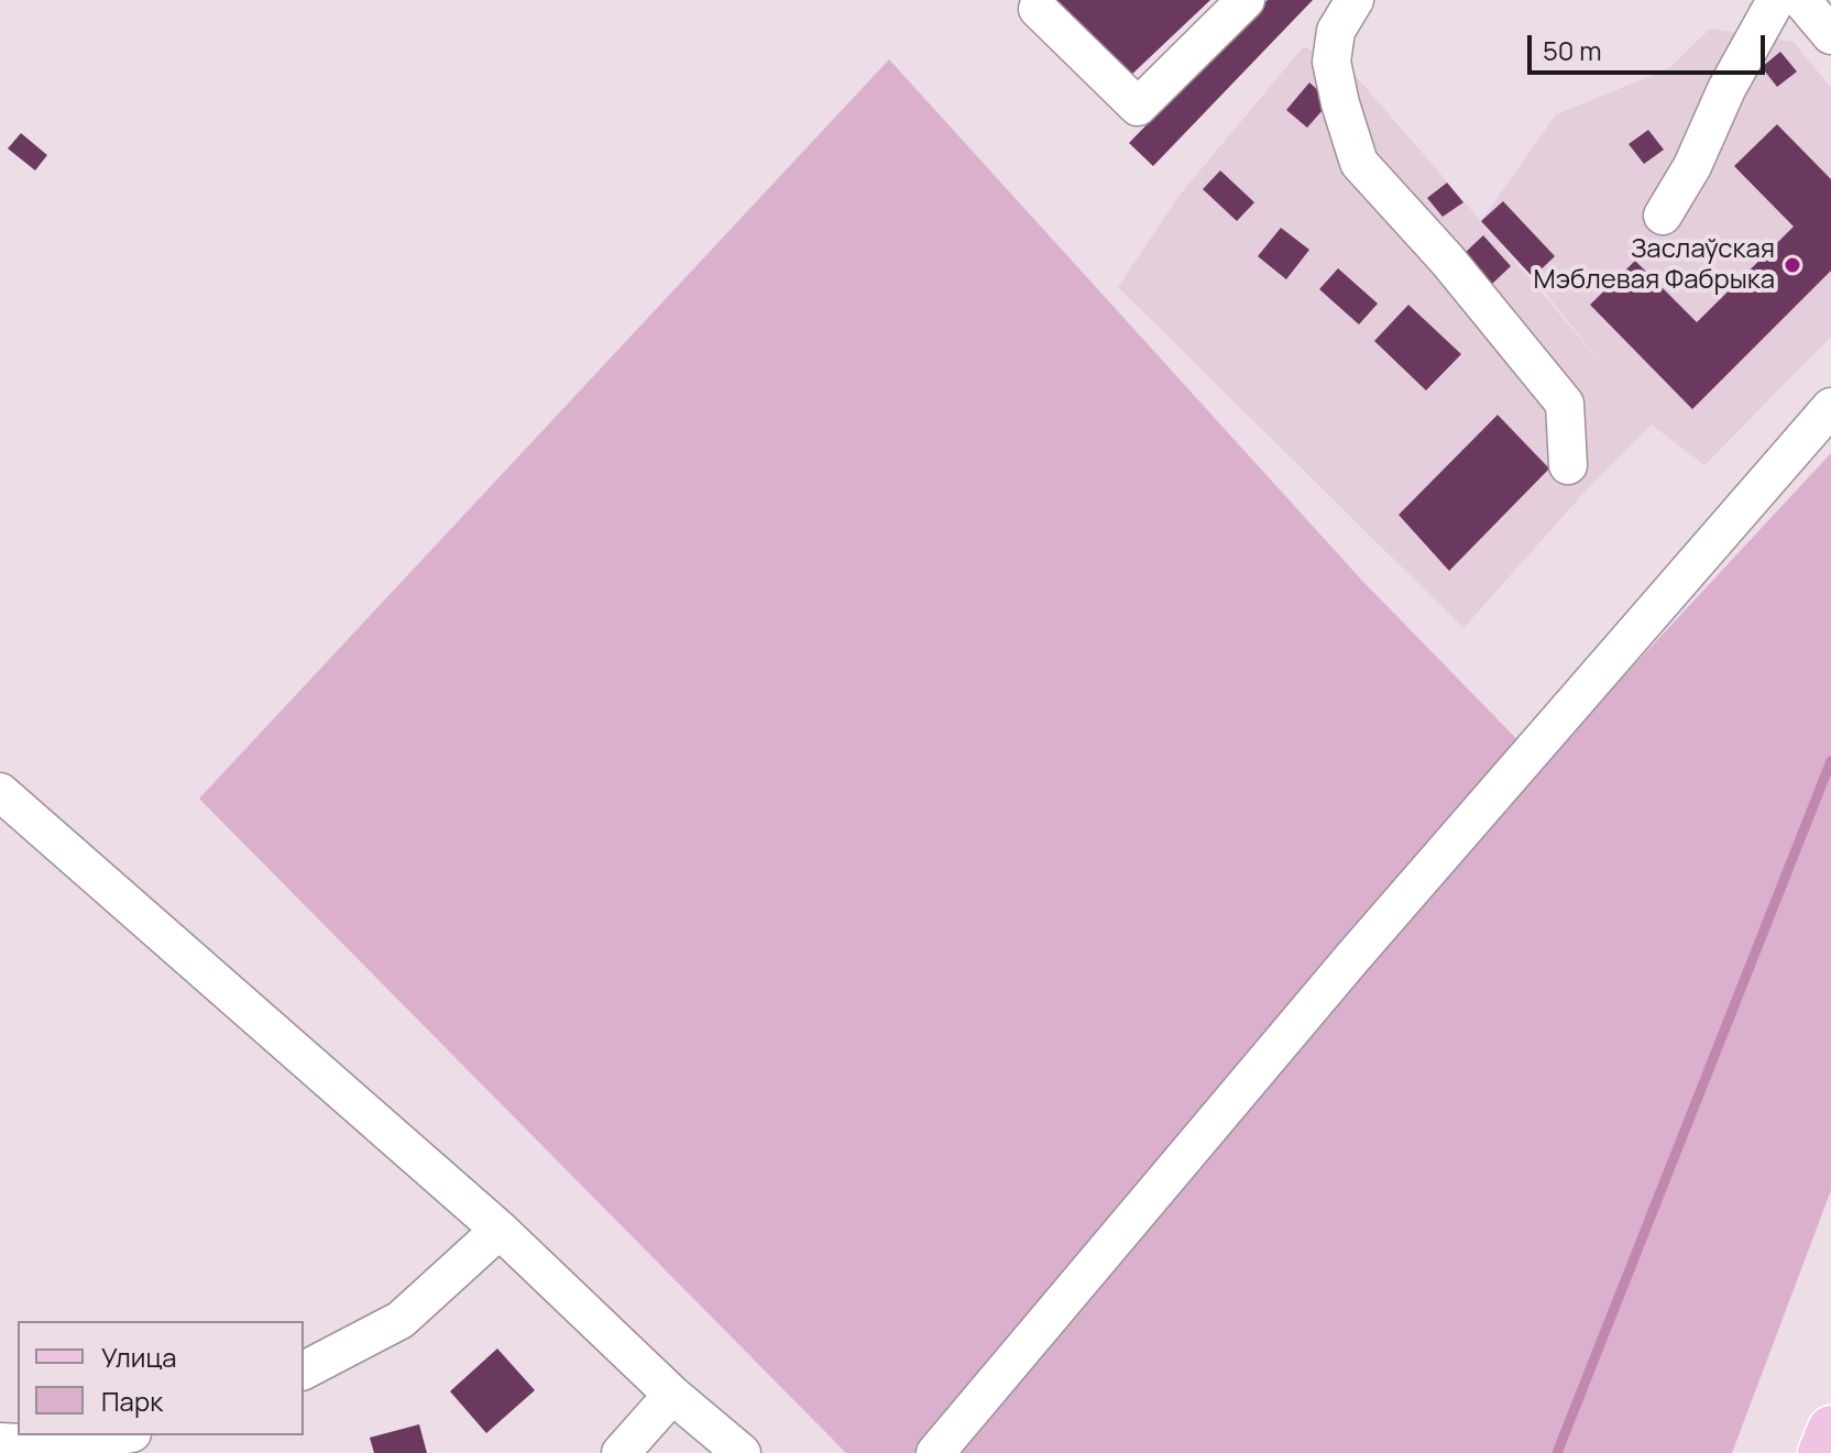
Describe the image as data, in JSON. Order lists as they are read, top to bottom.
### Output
{
  "places": ["Заслаўская Мэблевая Фабрыка"],
  "legend": ["Улица", "Парк"],
  "scale_bar": "50 m"
}
